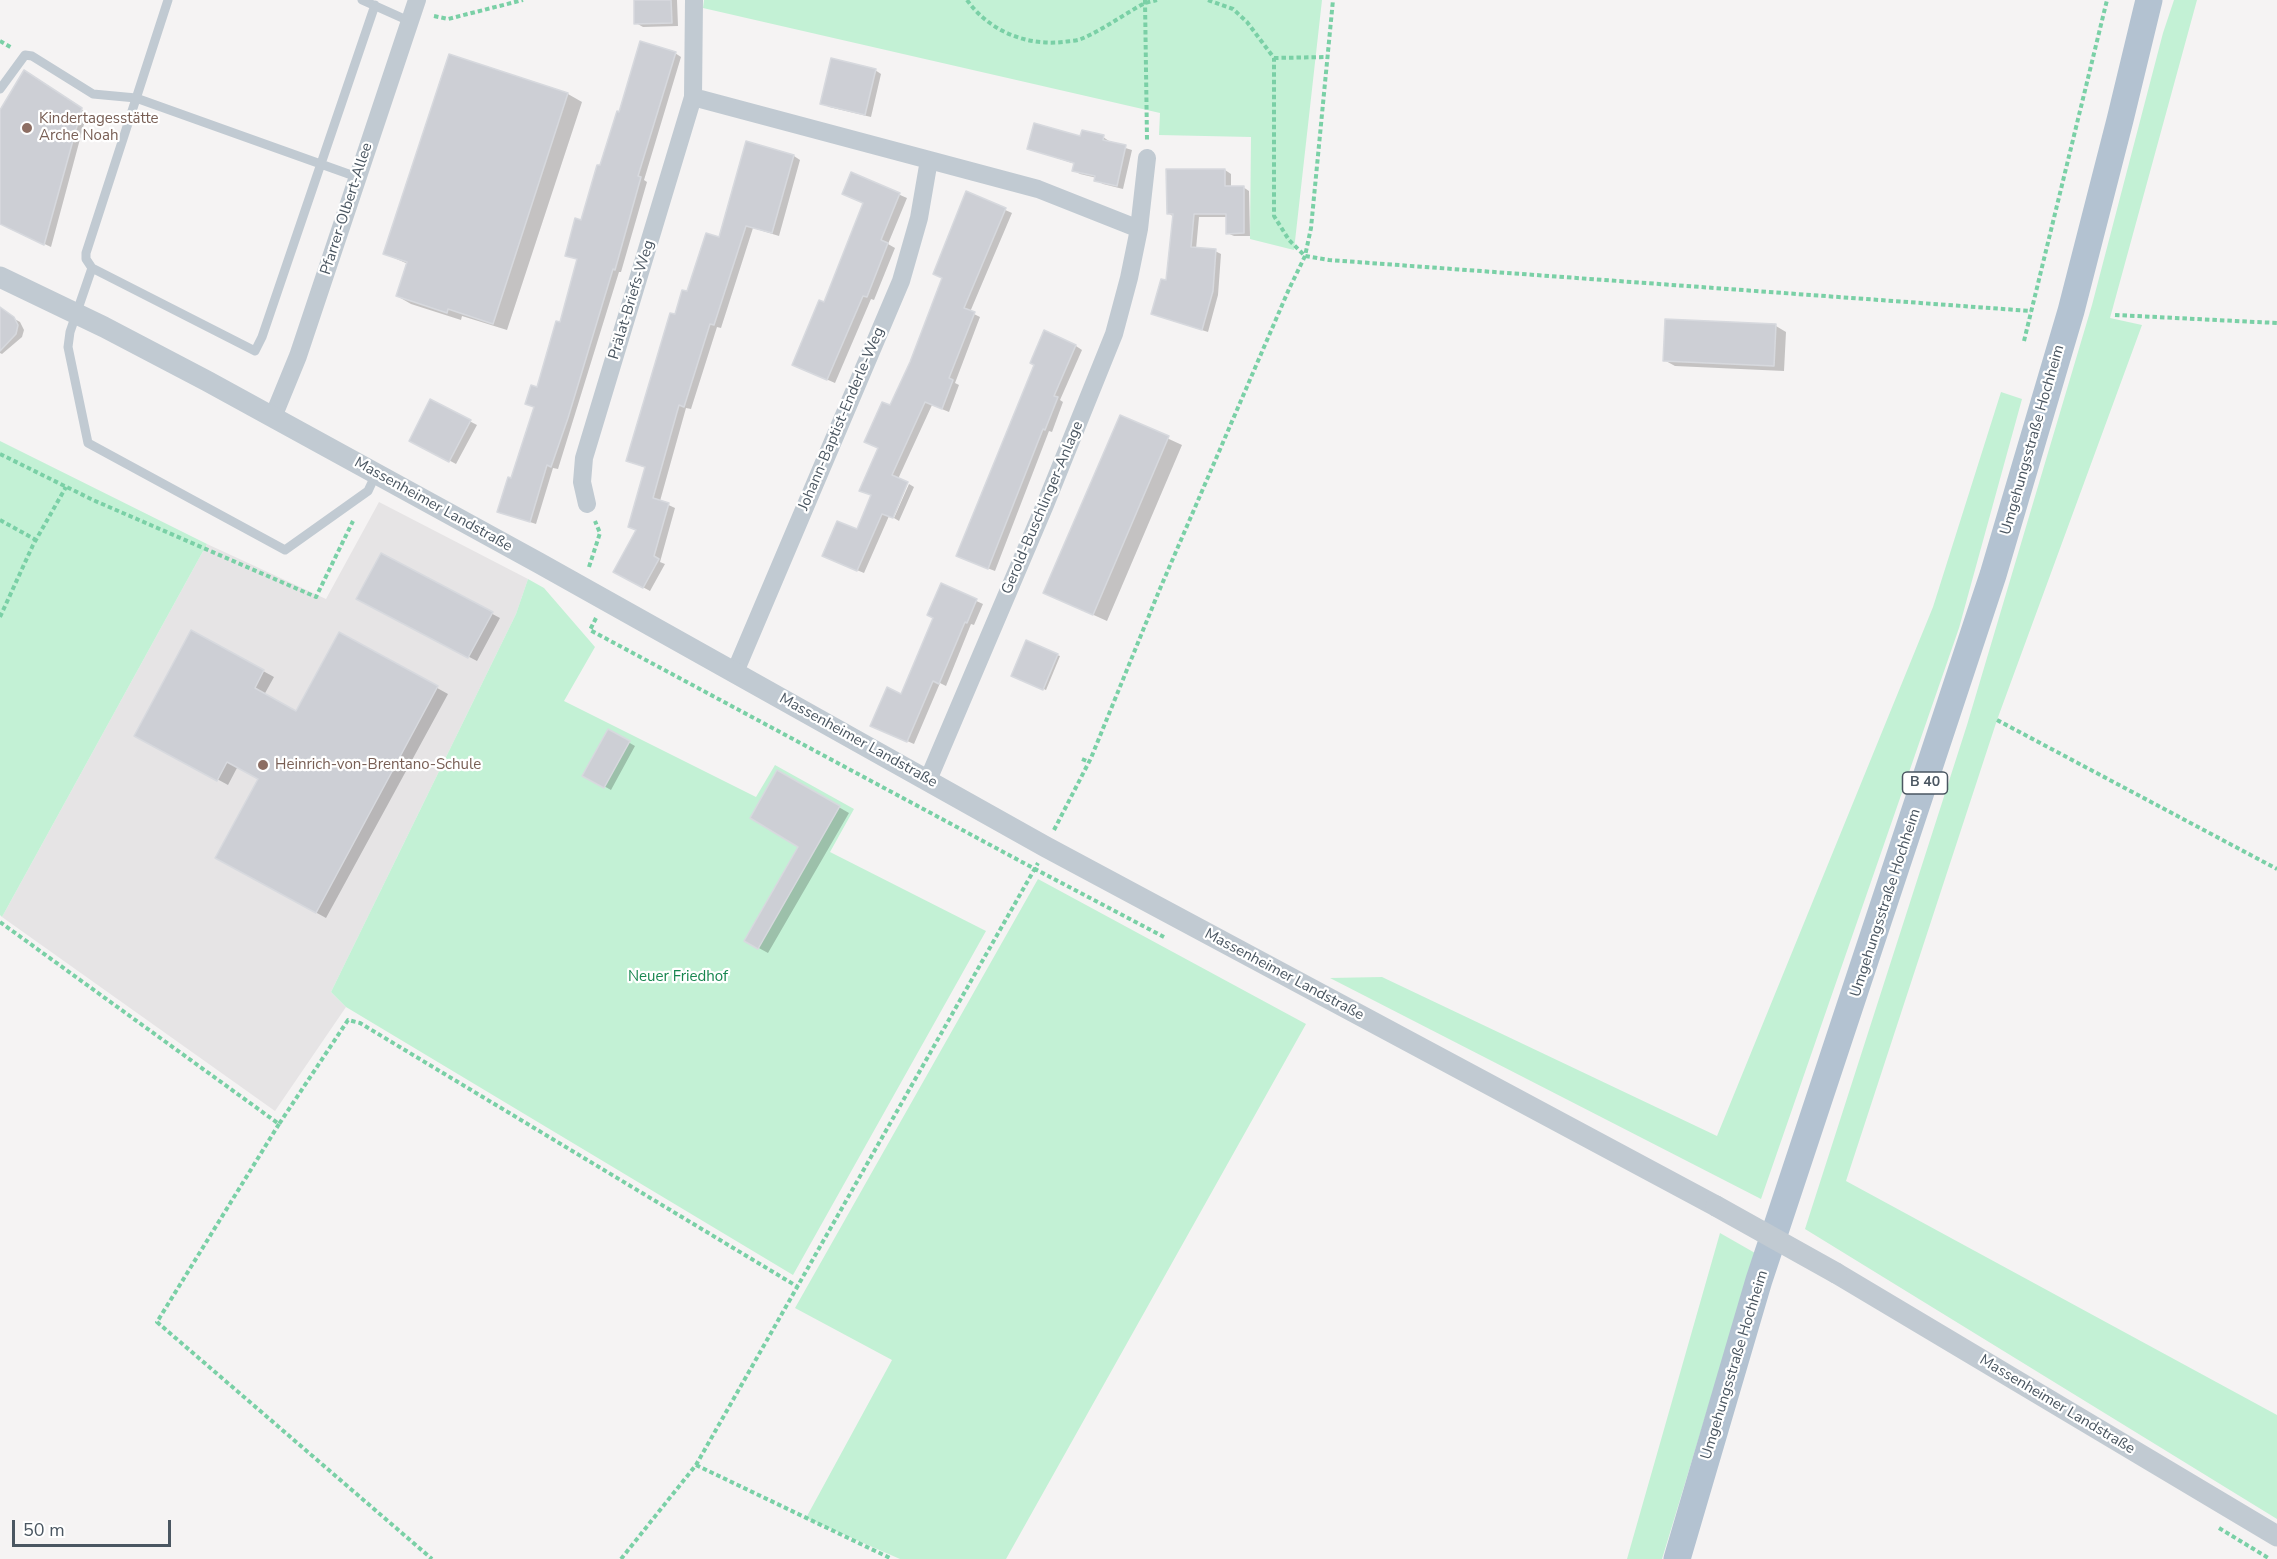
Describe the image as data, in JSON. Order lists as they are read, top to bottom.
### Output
{
  "streets": {
    "main road": ["Umgehungsstraße Hochheim", "B 40"],
    "street": [
      "Pfarrer-Olbert-Allee",
      "Prälat-Briefs-Weg",
      "Johann-Baptist-Enderle-Weg",
      "Massenheimer Landstraße",
      "Gerold-Buschlinger-Anlage"
    ]
  },
  "crossings": [
    ["Pfarrer-Olbert-Allee", "Massenheimer Landstraße"],
    ["Johann-Baptist-Enderle-Weg", "Massenheimer Landstraße"],
    ["Massenheimer Landstraße", "Gerold-Buschlinger-Anlage"]
  ],
  "parks": ["Neuer Friedhof"],
  "places": ["Kindertagesstätte Arche Noah", "Heinrich-von-Brentano-Schule"],
  "scale_bar": "50 m"
}
